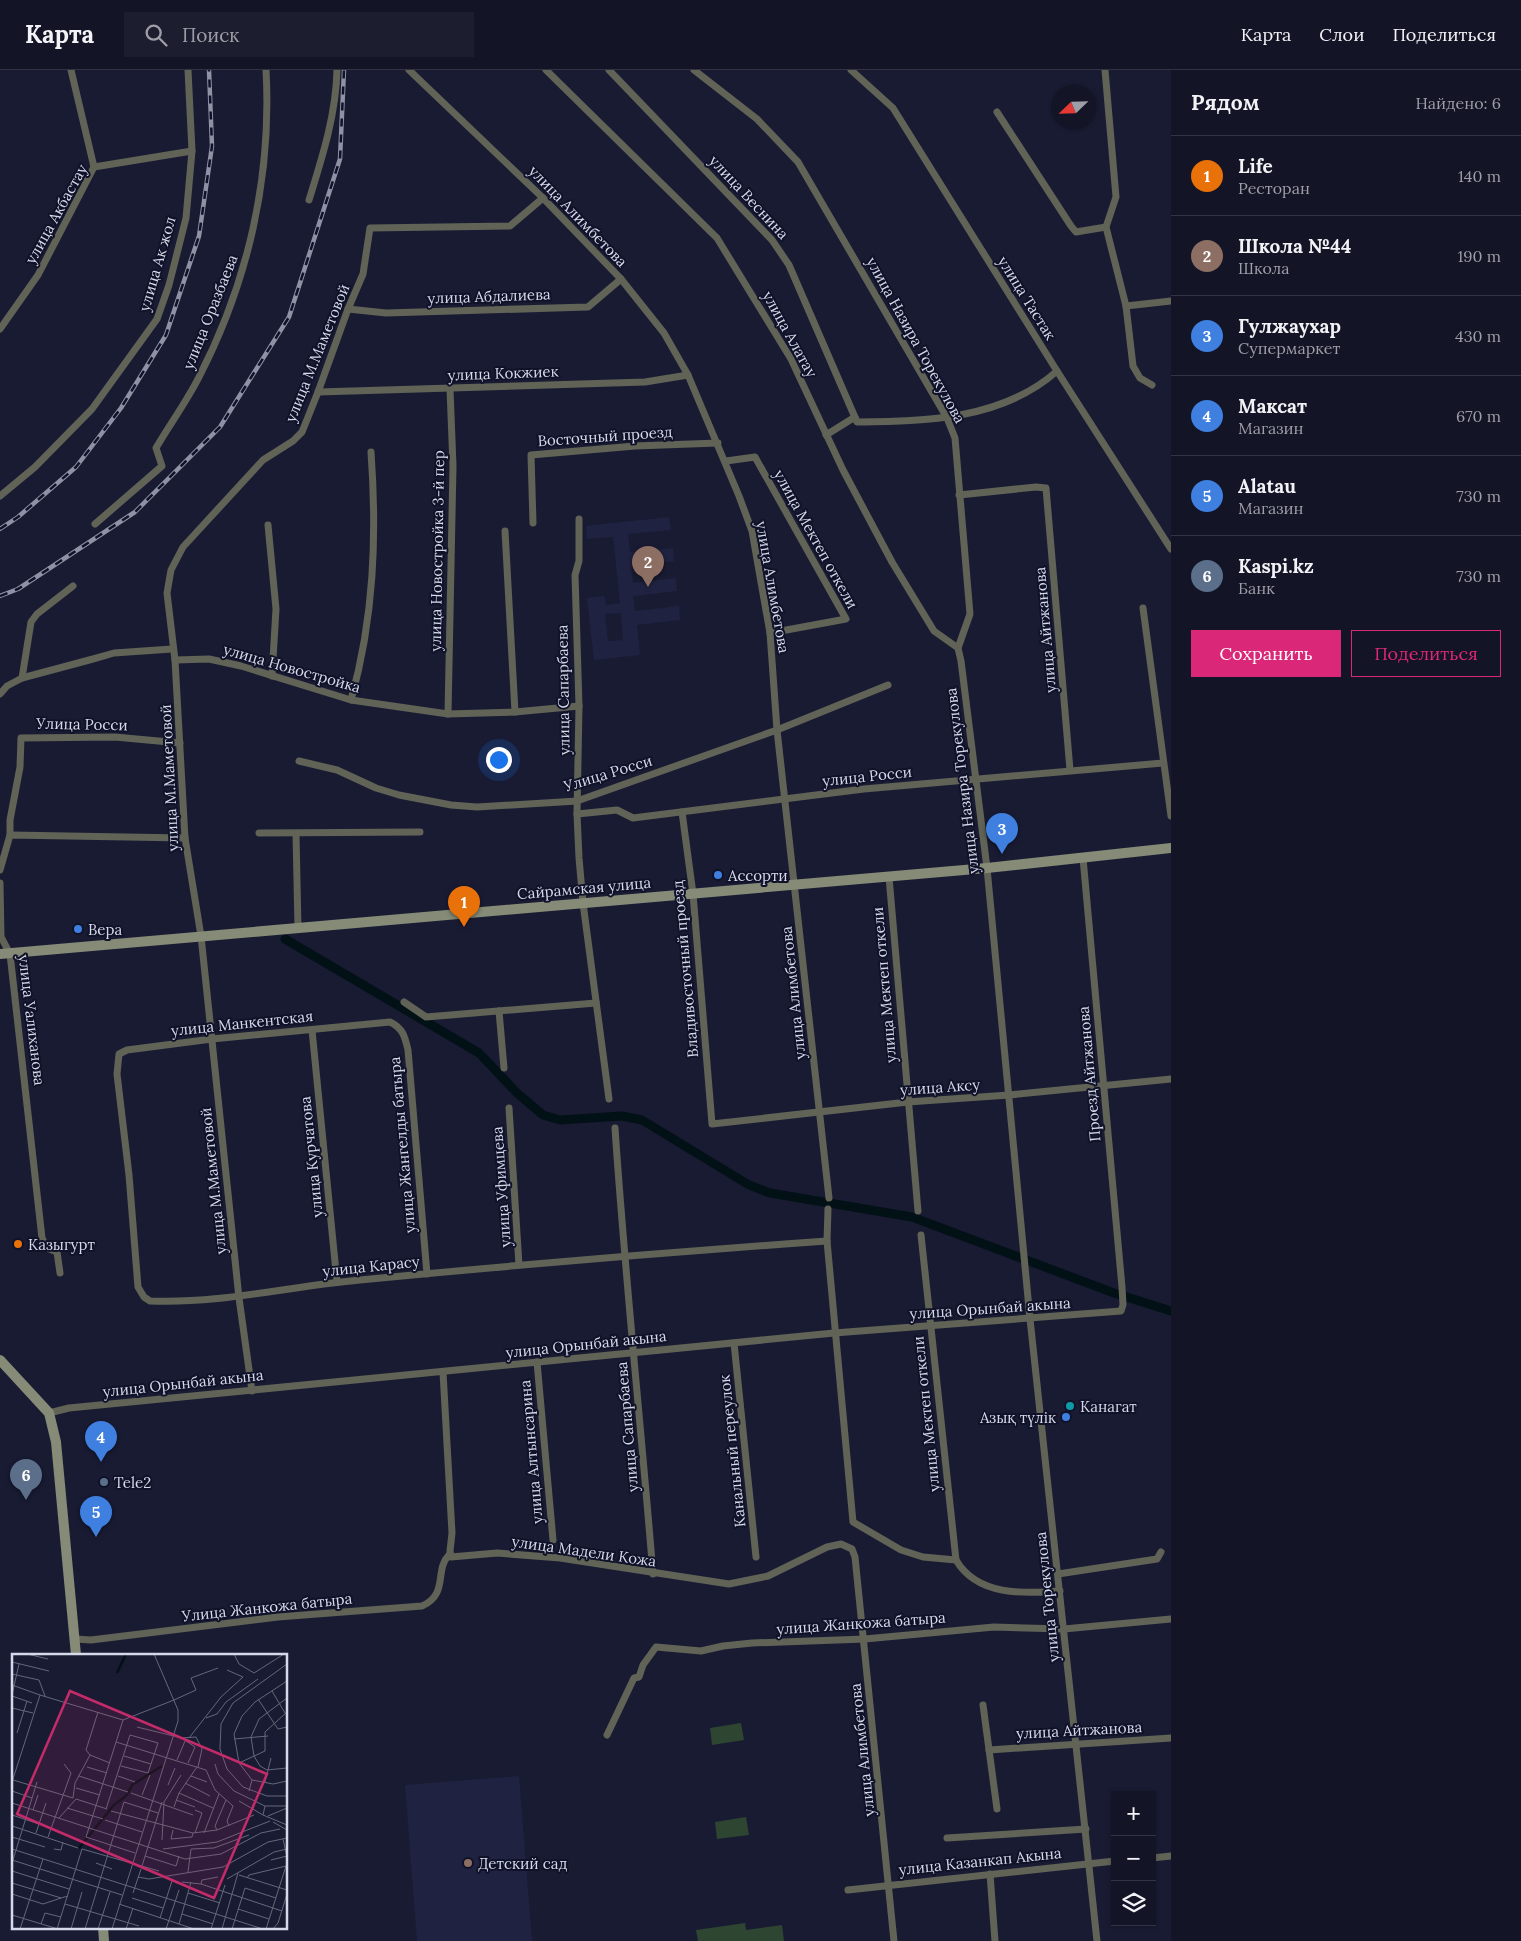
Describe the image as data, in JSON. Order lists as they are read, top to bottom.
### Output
{
  "streets": {
    "main road": ["Сайрамская улица"],
    "street": [
      "улица Веснина",
      "улица Акбастау",
      "улица Алимбетова",
      "улица Ак жол",
      "улица Абдалиева",
      "улица Тастак",
      "улица Оразбаева",
      "улица Алатау",
      "улица Назира Торекулова",
      "улица М.Маметовой",
      "улица Кокжиек",
      "Восточный проезд",
      "улица Мектеп откели",
      "улица Новостройка 3-й пер",
      "улица Айтжанова",
      "улица Новостройка",
      "улица Сапарбаева",
      "Улица Росси",
      "улица Росси",
      "Владивосточный проезд",
      "улица Уалиханова",
      "улица Манкентская",
      "Проезд Айтжанова",
      "улица Аксу",
      "улица Жангелды батыра",
      "улица Курчатова",
      "улица Уфимцева",
      "улица Карасу",
      "улица Орынбай акына",
      "Канальный переулок",
      "улица Алтынсарина",
      "улица Мадели Кожа",
      "улица Торекулова",
      "Улица Жанкожа батыра",
      "улица Жанкожа батыра",
      "улица Казанкап Акына"
    ]
  },
  "crossings": [
    ["улица Акбастау", "улица Ак жол"],
    ["улица Алимбетова", "улица Абдалиева"],
    ["улица Алимбетова", "улица М.Маметовой"],
    ["улица Алимбетова", "улица Кокжиек"],
    ["улица Алимбетова", "Восточный проезд"],
    ["улица Алимбетова", "улица Мектеп откели"],
    ["улица Алимбетова", "Улица Росси"],
    ["улица Алимбетова", "улица Росси"],
    ["улица Алимбетова", "Сайрамская улица"],
    ["улица Алимбетова", "улица Аксу"],
    ["улица Алимбетова", "улица Мадели Кожа"],
    ["улица Алимбетова", "улица Жанкожа батыра"],
    ["улица Алимбетова", "улица Казанкап Акына"],
    ["улица Абдалиева", "улица М.Маметовой"],
    ["улица Алатау", "улица Назира Торекулова"],
    ["улица Назира Торекулова", "улица Айтжанова"],
    ["улица Назира Торекулова", "улица Росси"],
    ["улица Назира Торекулова", "Сайрамская улица"],
    ["улица Назира Торекулова", "улица Аксу"],
    ["улица Назира Торекулова", "улица Торекулова"],
    ["улица М.Маметовой", "улица Кокжиек"],
    ["улица М.Маметовой", "улица Новостройка"],
    ["улица М.Маметовой", "Улица Росси"],
    ["улица М.Маметовой", "Сайрамская улица"],
    ["улица М.Маметовой", "улица Манкентская"],
    ["улица М.Маметовой", "улица Карасу"],
    ["улица М.Маметовой", "улица Орынбай акына"],
    ["улица Кокжиек", "улица Новостройка 3-й пер"],
    ["улица Мектеп откели", "Сайрамская улица"],
    ["улица Мектеп откели", "улица Аксу"],
    ["улица Мектеп откели", "улица Орынбай акына"],
    ["улица Новостройка 3-й пер", "улица Новостройка"],
    ["улица Айтжанова", "улица Росси"],
    ["улица Айтжанова", "улица Торекулова"],
    ["улица Новостройка", "улица Сапарбаева"],
    ["улица Сапарбаева", "Улица Росси"],
    ["улица Сапарбаева", "улица Росси"],
    ["улица Сапарбаева", "Сайрамская улица"],
    ["улица Сапарбаева", "улица Карасу"],
    ["улица Сапарбаева", "улица Орынбай акына"],
    ["улица Сапарбаева", "улица Мадели Кожа"],
    ["улица Росси", "Владивосточный проезд"],
    ["Сайрамская улица", "Владивосточный проезд"],
    ["Сайрамская улица", "улица Уалиханова"],
    ["Сайрамская улица", "Проезд Айтжанова"],
    ["Владивосточный проезд", "улица Аксу"],
    ["улица Манкентская", "улица Жангелды батыра"],
    ["улица Манкентская", "улица Курчатова"],
    ["улица Манкентская", "улица Карасу"],
    ["Проезд Айтжанова", "улица Аксу"],
    ["Проезд Айтжанова", "улица Орынбай акына"],
    ["улица Жангелды батыра", "улица Карасу"],
    ["улица Курчатова", "улица Карасу"],
    ["улица Уфимцева", "улица Карасу"],
    ["улица Орынбай акына", "Канальный переулок"],
    ["улица Орынбай акына", "улица Алтынсарина"],
    ["улица Орынбай акына", "улица Торекулова"],
    ["улица Мадели Кожа", "Улица Жанкожа батыра"],
    ["улица Торекулова", "улица Жанкожа батыра"],
    ["улица Торекулова", "улица Казанкап Акына"]
  ],
  "places": [
    "Ассорти",
    "Вера",
    "Казыгурт",
    "Канагат",
    "Азық түлік",
    "Tele2",
    "Детский сад"
  ],
  "north": "bottom left",
  "page": {
    "header": "Карта",
    "search": "Поиск",
    "nav": ["Карта", "Слои", "Поделиться"],
    "heading": ["Рядом", "Найдено: 6"],
    "list": [
      {
        "mark": "1",
        "name": "Life",
        "note": "Ресторан",
        "value": "140 m"
      },
      {
        "mark": "2",
        "name": "Школа №44",
        "note": "Школа",
        "value": "190 m"
      },
      {
        "mark": "3",
        "name": "Гулжаухар",
        "note": "Супермаркет",
        "value": "430 m"
      },
      {
        "mark": "4",
        "name": "Максат",
        "note": "Магазин",
        "value": "670 m"
      },
      {
        "mark": "5",
        "name": "Alatau",
        "note": "Магазин",
        "value": "730 m"
      },
      {
        "mark": "6",
        "name": "Kaspi.kz",
        "note": "Банк",
        "value": "730 m"
      }
    ],
    "pins": [
      "2",
      "3",
      "1",
      "4",
      "6",
      "5"
    ],
    "buttons": ["Сохранить", "Поделиться"],
    "map_buttons": ["+", "−"]
  }
}
